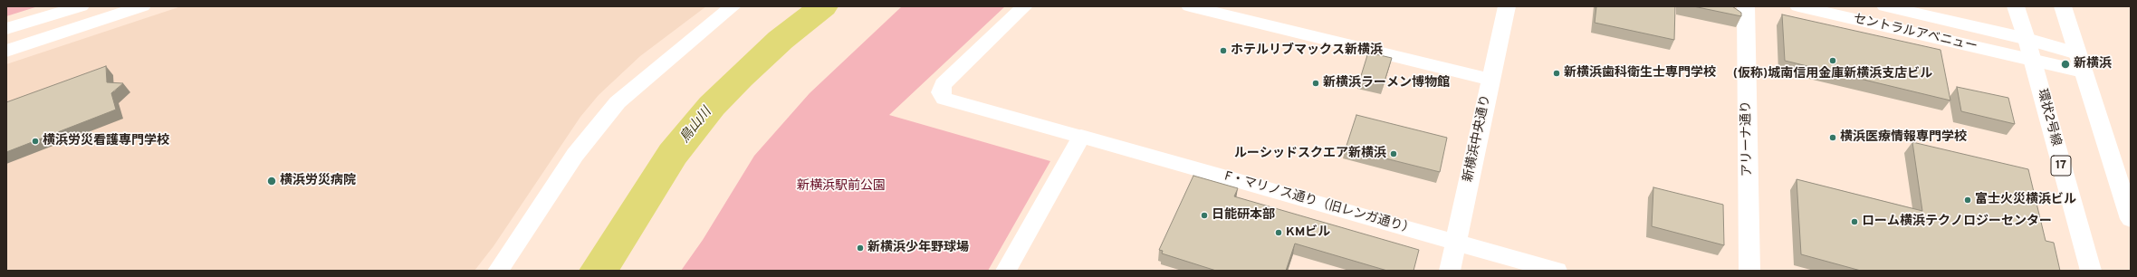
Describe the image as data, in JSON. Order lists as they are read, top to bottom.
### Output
{
  "streets": {
    "street": [
      "セントラルアベニュー",
      "環状2号線",
      "新横浜中央通り",
      "アリーナ通り",
      "17",
      "F・マリノス通り（旧レンガ通り）"
    ]
  },
  "crossings": [
    ["セントラルアベニュー", "環状2号線"],
    ["新横浜中央通り", "F・マリノス通り（旧レンガ通り）"]
  ],
  "water": ["鳥山川"],
  "parks": ["新横浜駅前公園"],
  "places": [
    "ホテルリブマックス新横浜",
    "(仮称)城南信用金庫新横浜支店ビル",
    "新横浜",
    "新横浜歯科衛生士専門学校",
    "新横浜ラーメン博物館",
    "横浜医療情報専門学校",
    "横浜労災看護専門学校",
    "ルーシッドスクエア新横浜",
    "横浜労災病院",
    "富士火災横浜ビル",
    "日能研本部",
    "ローム横浜テクノロジーセンター",
    "KMビル",
    "新横浜少年野球場"
  ]
}
